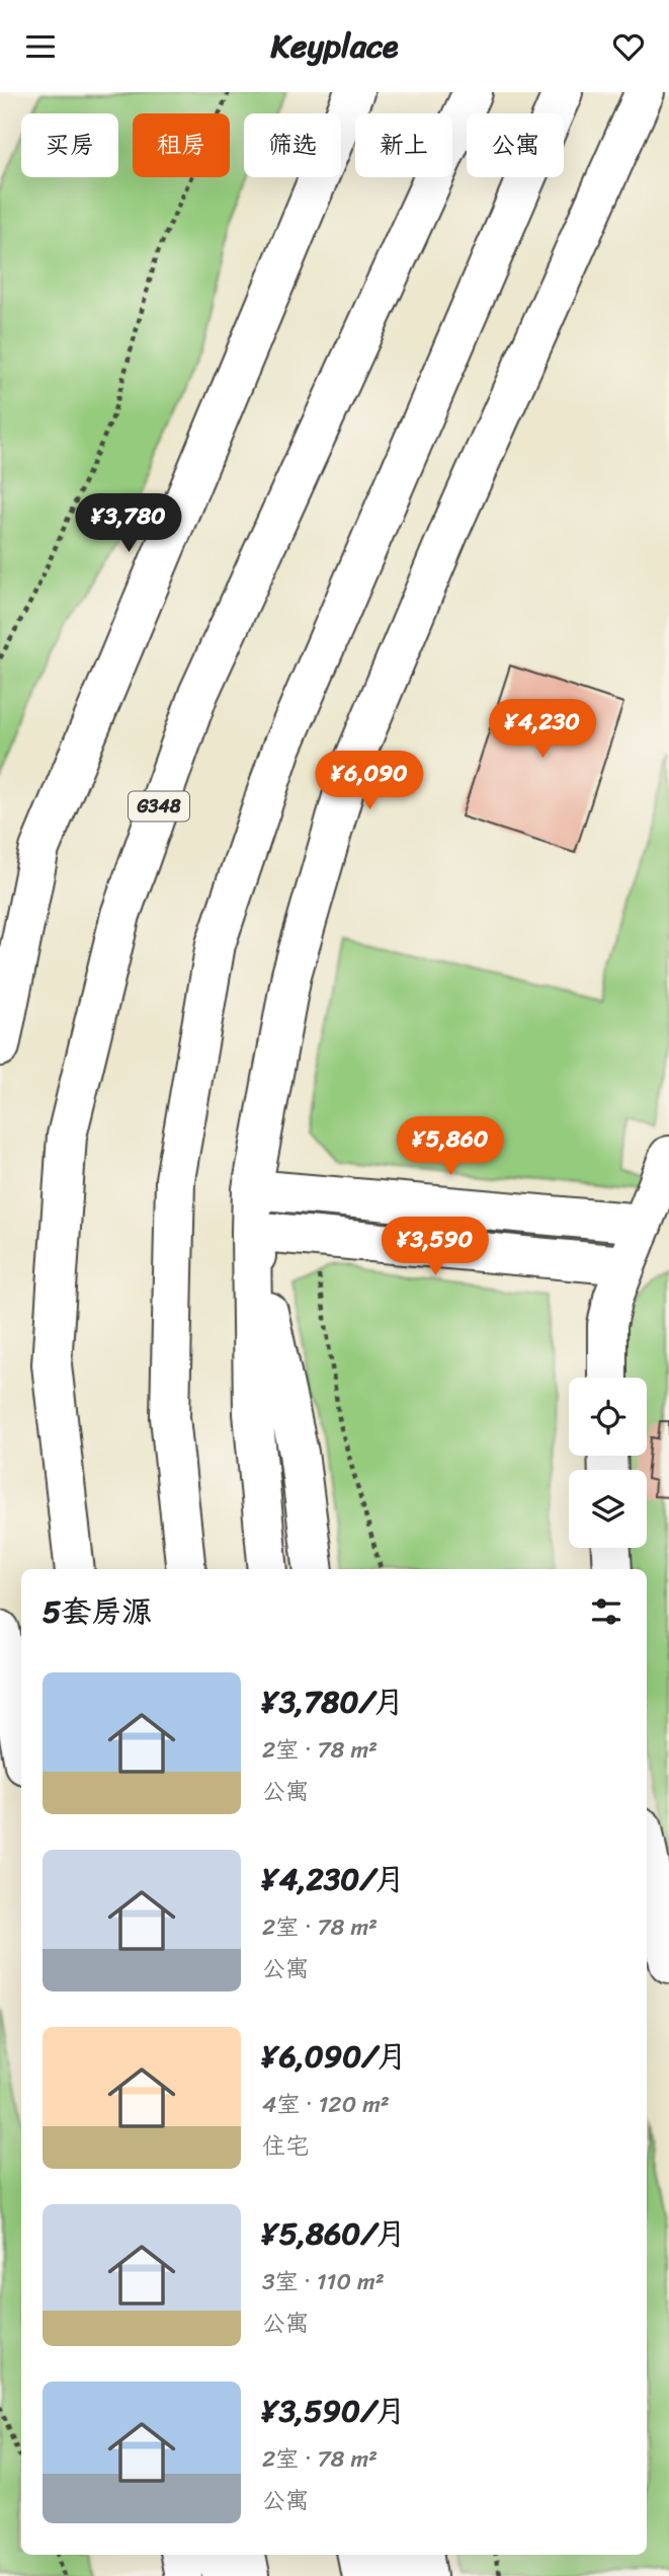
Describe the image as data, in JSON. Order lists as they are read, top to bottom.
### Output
{
  "streets": {
    "main road": ["G348"]
  },
  "page": {
    "header": "Keyplace",
    "chip": [
      "买房",
      "租房",
      "筛选",
      "新上",
      "公寓"
    ],
    "price": [
      "¥3,780",
      "¥4,230",
      "¥6,090",
      "¥5,860",
      "¥3,590"
    ],
    "heading": "5套房源",
    "list": [
      {
        "name": "¥3,780/月",
        "note": "2室 · 78 m² · 公寓"
      },
      {
        "name": "¥4,230/月",
        "note": "2室 · 78 m² · 公寓"
      },
      {
        "name": "¥6,090/月",
        "note": "4室 · 120 m² · 住宅"
      },
      {
        "name": "¥5,860/月",
        "note": "3室 · 110 m² · 公寓"
      },
      {
        "name": "¥3,590/月",
        "note": "2室 · 78 m² · 公寓"
      }
    ]
  }
}
